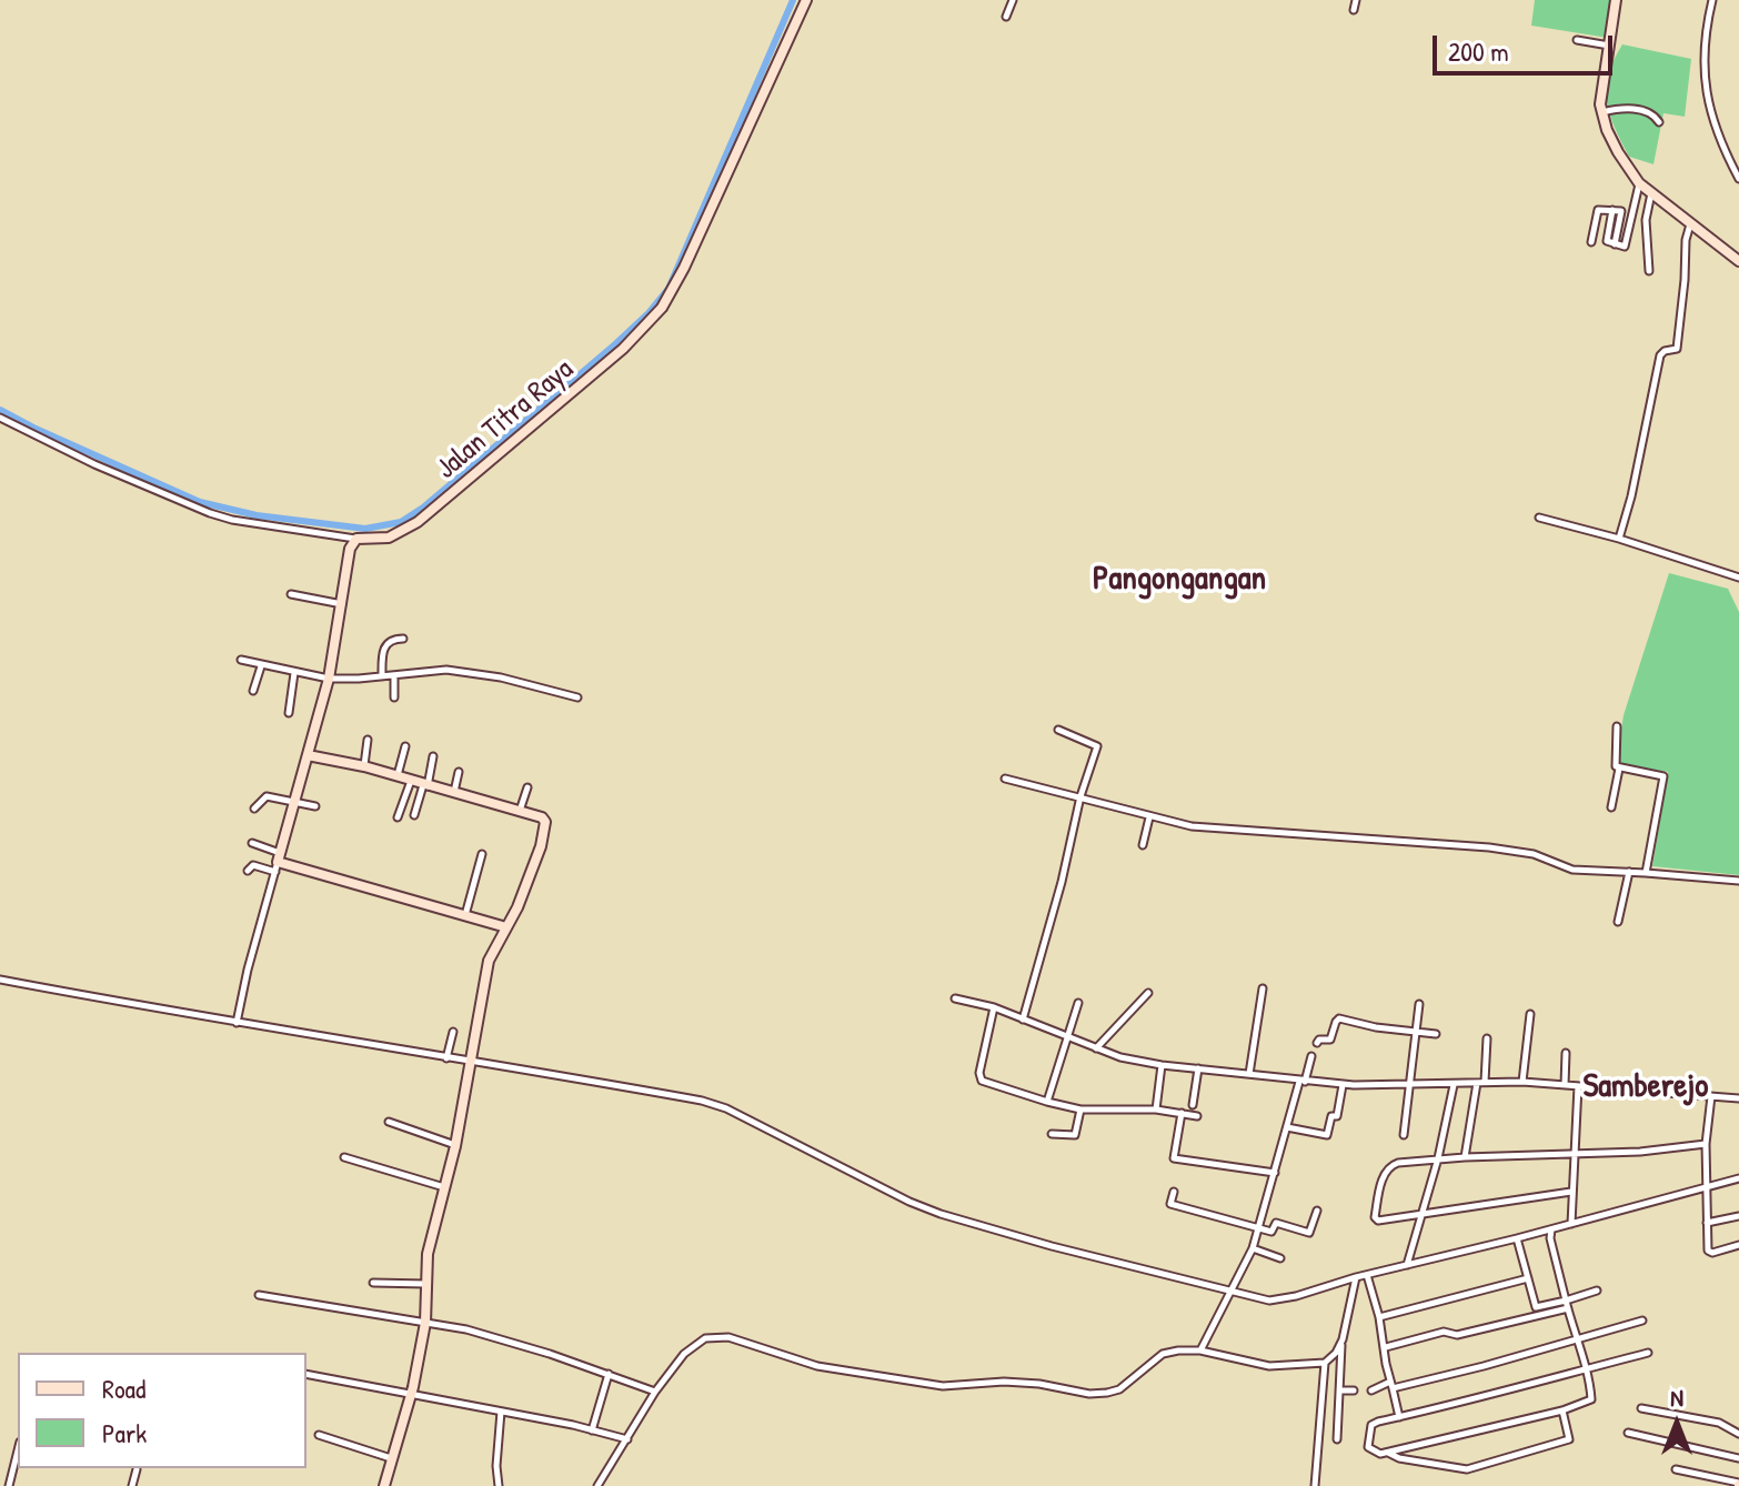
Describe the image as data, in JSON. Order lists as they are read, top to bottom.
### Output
{
  "streets": {
    "street": ["Jalan Titra Raya"]
  },
  "districts": ["Pangongangan", "Samberejo"],
  "legend": ["Road", "Park"],
  "scale_bar": "200 m",
  "north": "top"
}
